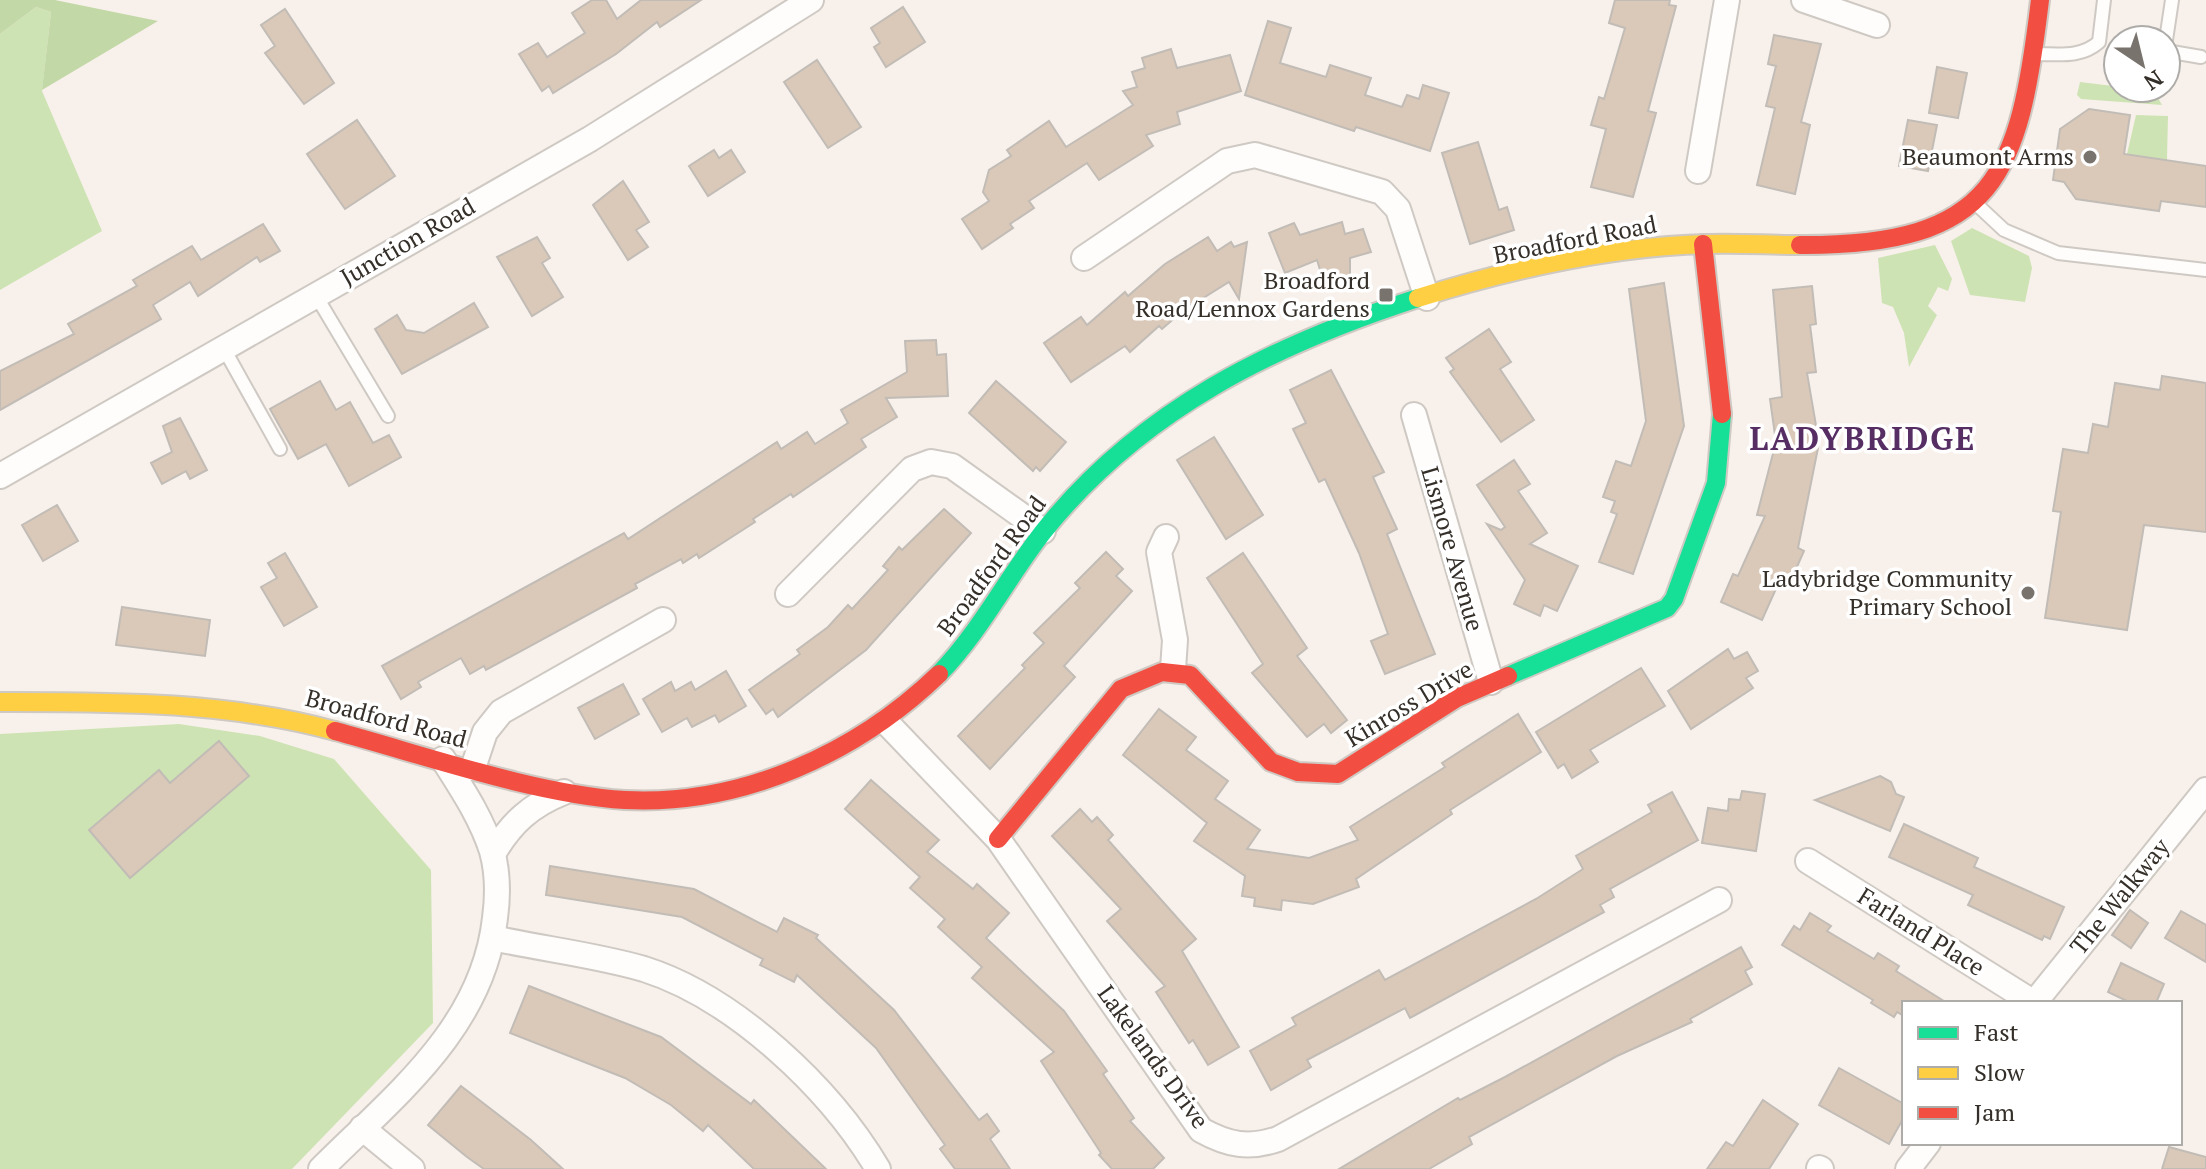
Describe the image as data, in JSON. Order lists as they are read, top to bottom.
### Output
{
  "streets": {
    "street": [
      "Broadford Road",
      "Junction Road",
      "Lismore Avenue",
      "Kinross Drive",
      "The Walkway",
      "Farland Place",
      "Lakelands Drive"
    ]
  },
  "crossings": [
    ["Broadford Road", "Kinross Drive"],
    ["Broadford Road", "Lakelands Drive"],
    ["Lismore Avenue", "Kinross Drive"]
  ],
  "districts": ["LADYBRIDGE"],
  "places": {
    "other": ["Beaumont Arms", "Ladybridge Community Primary School"],
    "transit": ["Broadford Road/Lennox Gardens"]
  },
  "legend": ["Fast", "Slow", "Jam"],
  "north": "bottom right"
}
